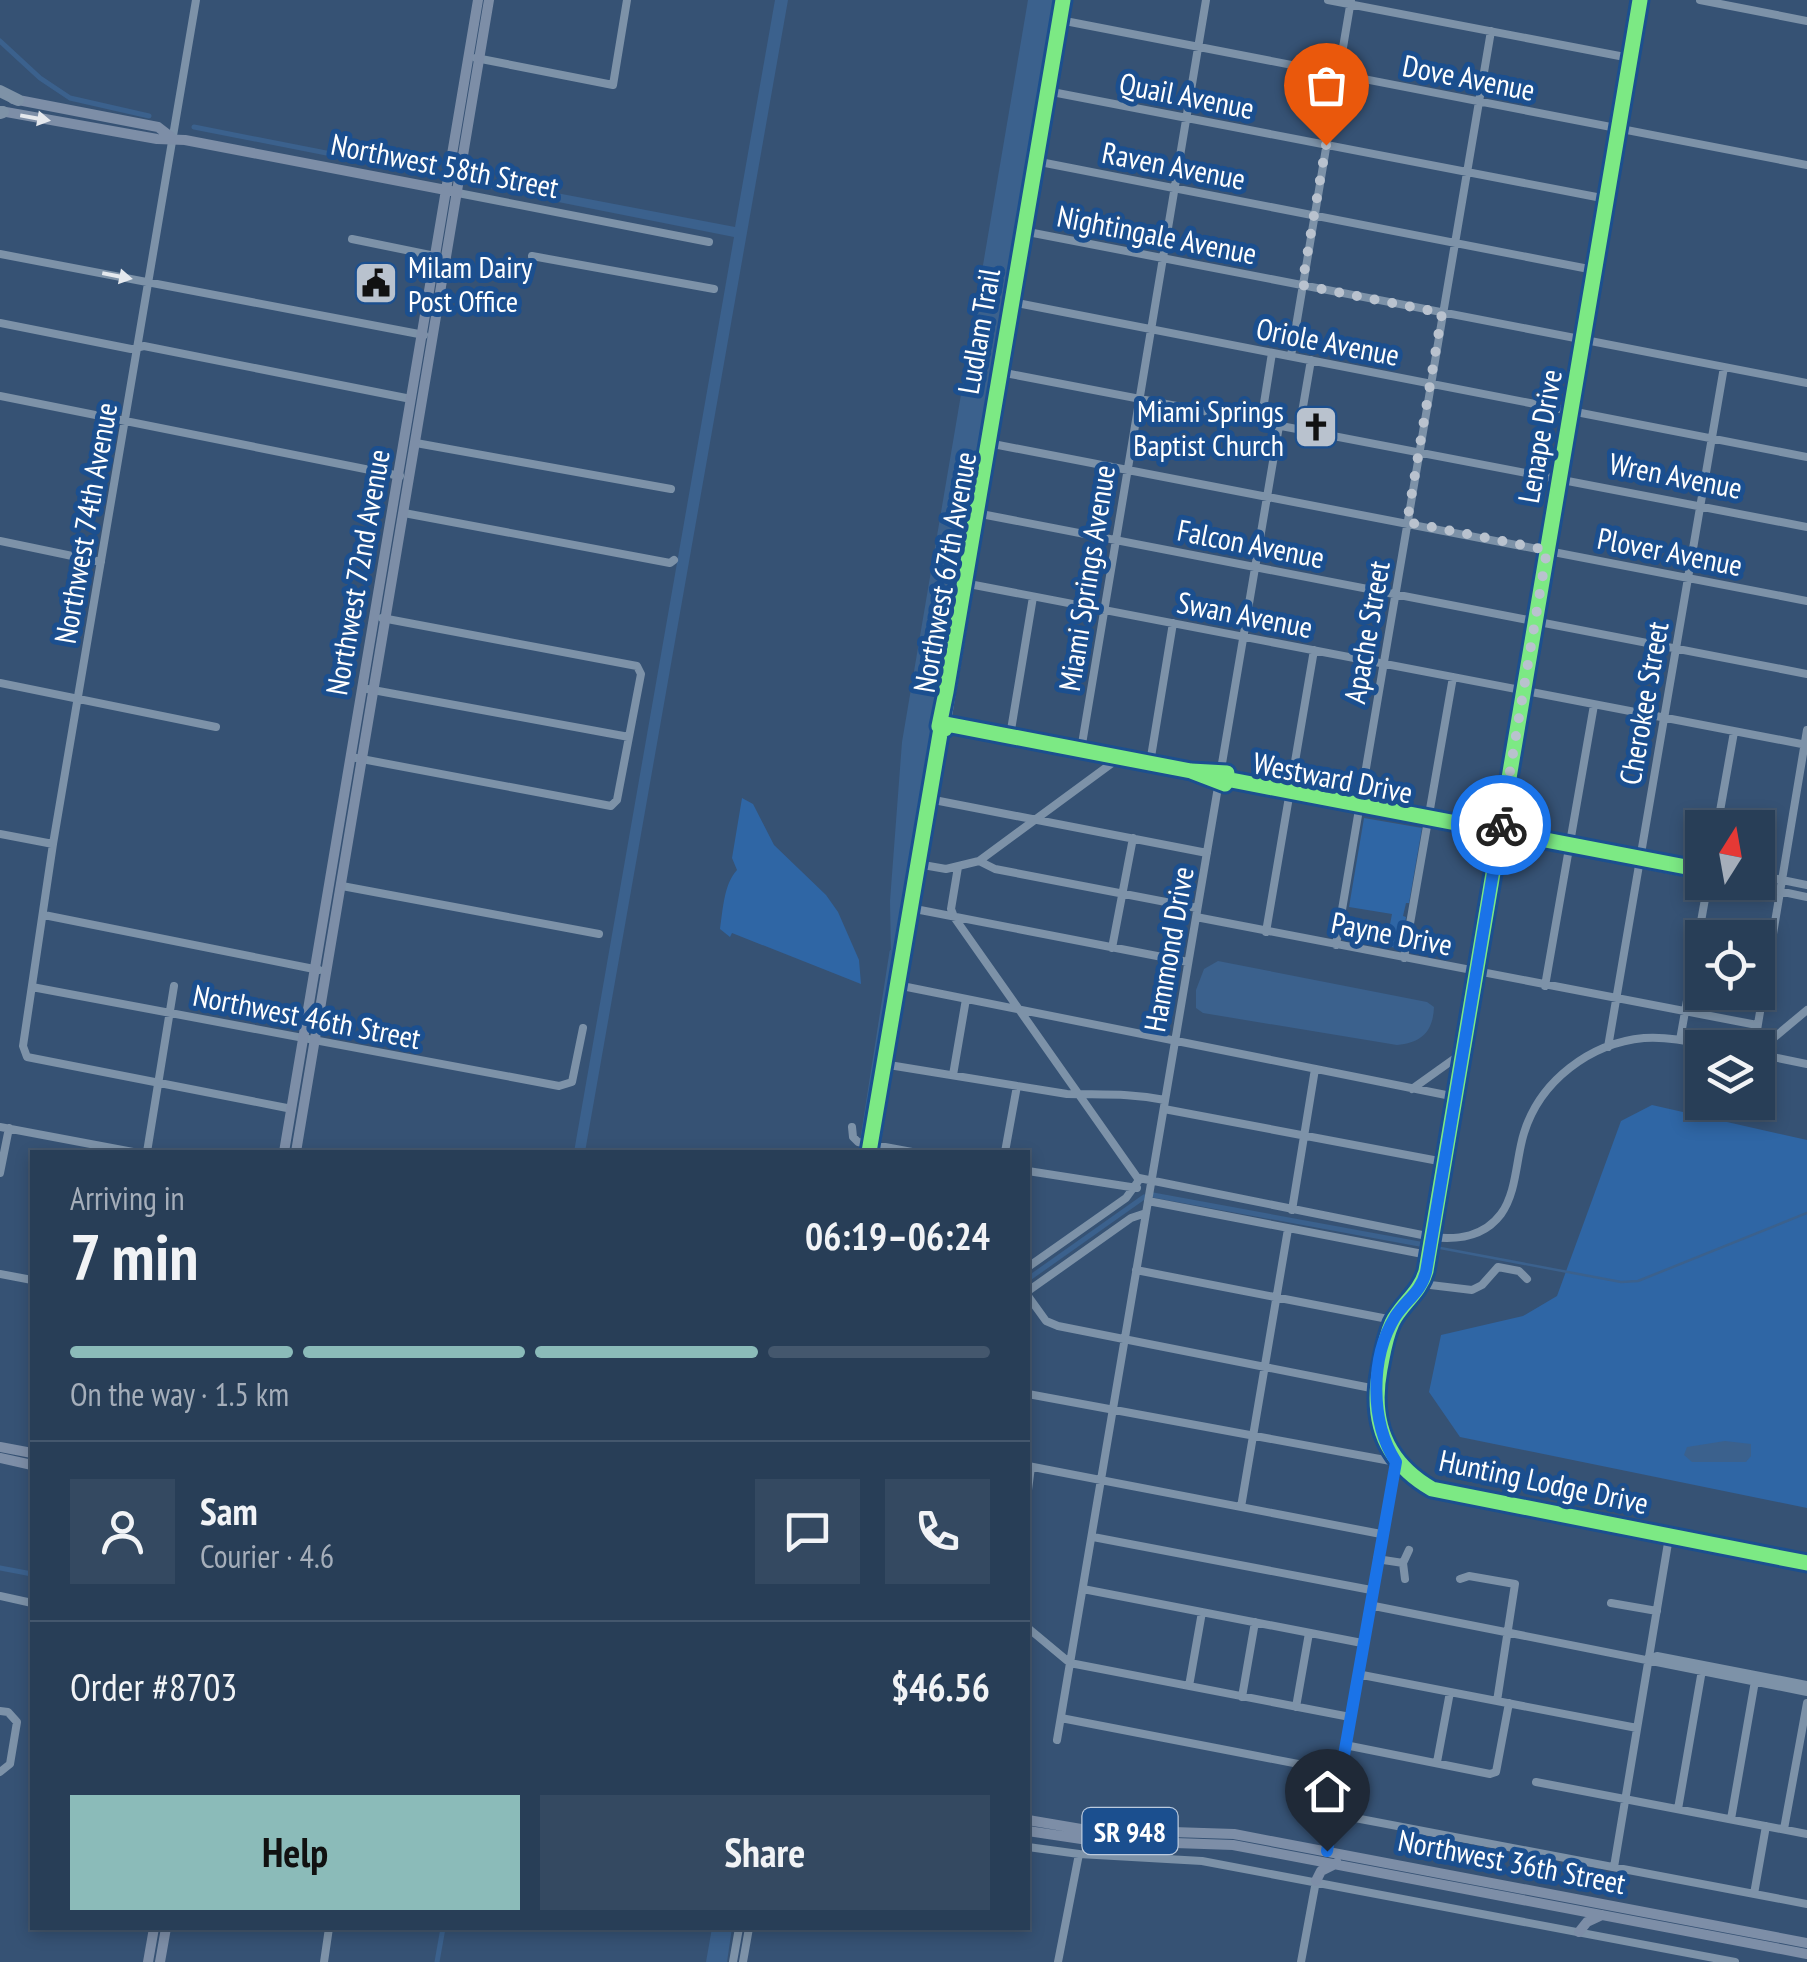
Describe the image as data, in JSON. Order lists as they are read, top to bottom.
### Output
{
  "streets": {
    "main road": [
      "Northwest 58th Street",
      "Northwest 72nd Avenue",
      "SR 948",
      "Northwest 36th Street"
    ],
    "street": [
      "Dove Avenue",
      "Quail Avenue",
      "Raven Avenue",
      "Nightingale Avenue",
      "Oriole Avenue",
      "Lenape Drive",
      "Wren Avenue",
      "Northwest 74th Avenue",
      "Falcon Avenue",
      "Plover Avenue",
      "Northwest 67th Avenue",
      "Miami Springs Avenue",
      "Swan Avenue",
      "Apache Street",
      "Cherokee Street",
      "Westward Drive",
      "Payne Drive",
      "Hammond Drive",
      "Northwest 46th Street",
      "Hunting Lodge Drive"
    ],
    "cycle path": ["Ludlam Trail"]
  },
  "crossings": [
    ["Dove Avenue", "Lenape Drive"],
    ["Dove Avenue", "Northwest 67th Avenue"],
    ["Dove Avenue", "Miami Springs Avenue"],
    ["Dove Avenue", "Apache Street"],
    ["Quail Avenue", "Lenape Drive"],
    ["Quail Avenue", "Northwest 67th Avenue"],
    ["Quail Avenue", "Miami Springs Avenue"],
    ["Quail Avenue", "Apache Street"],
    ["Northwest 58th Street", "Northwest 74th Avenue"],
    ["Northwest 58th Street", "Northwest 72nd Avenue"],
    ["Raven Avenue", "Lenape Drive"],
    ["Raven Avenue", "Northwest 67th Avenue"],
    ["Raven Avenue", "Miami Springs Avenue"],
    ["Raven Avenue", "Apache Street"],
    ["Nightingale Avenue", "Lenape Drive"],
    ["Nightingale Avenue", "Northwest 67th Avenue"],
    ["Nightingale Avenue", "Miami Springs Avenue"],
    ["Nightingale Avenue", "Apache Street"],
    ["Nightingale Avenue", "Cherokee Street"],
    ["Oriole Avenue", "Lenape Drive"],
    ["Oriole Avenue", "Northwest 67th Avenue"],
    ["Oriole Avenue", "Miami Springs Avenue"],
    ["Oriole Avenue", "Apache Street"],
    ["Oriole Avenue", "Cherokee Street"],
    ["Lenape Drive", "Wren Avenue"],
    ["Lenape Drive", "Falcon Avenue"],
    ["Lenape Drive", "Plover Avenue"],
    ["Lenape Drive", "Swan Avenue"],
    ["Lenape Drive", "Westward Drive"],
    ["Lenape Drive", "Payne Drive"],
    ["Lenape Drive", "Hunting Lodge Drive"],
    ["Wren Avenue", "Northwest 67th Avenue"],
    ["Wren Avenue", "Miami Springs Avenue"],
    ["Wren Avenue", "Apache Street"],
    ["Wren Avenue", "Cherokee Street"],
    ["Wren Avenue", "Hammond Drive"],
    ["Northwest 74th Avenue", "Northwest 46th Street"],
    ["Falcon Avenue", "Northwest 67th Avenue"],
    ["Falcon Avenue", "Miami Springs Avenue"],
    ["Falcon Avenue", "Apache Street"],
    ["Falcon Avenue", "Cherokee Street"],
    ["Falcon Avenue", "Hammond Drive"],
    ["Plover Avenue", "Northwest 67th Avenue"],
    ["Plover Avenue", "Miami Springs Avenue"],
    ["Plover Avenue", "Apache Street"],
    ["Plover Avenue", "Cherokee Street"],
    ["Plover Avenue", "Hammond Drive"],
    ["Northwest 72nd Avenue", "Northwest 46th Street"],
    ["Northwest 67th Avenue", "Swan Avenue"],
    ["Northwest 67th Avenue", "Westward Drive"],
    ["Miami Springs Avenue", "Swan Avenue"],
    ["Miami Springs Avenue", "Westward Drive"],
    ["Swan Avenue", "Apache Street"],
    ["Swan Avenue", "Cherokee Street"],
    ["Swan Avenue", "Hammond Drive"],
    ["Apache Street", "Westward Drive"],
    ["Apache Street", "Payne Drive"],
    ["Cherokee Street", "Westward Drive"],
    ["Cherokee Street", "Payne Drive"],
    ["Westward Drive", "Hammond Drive"],
    ["Payne Drive", "Hammond Drive"]
  ],
  "places": {
    "public building": ["Milam Dairy Post Office"],
    "church": ["Miami Springs Baptist Church"]
  },
  "north": "top",
  "page": {
    "heading": ["7 min", "Arriving in", "06:19–06:24"],
    "panel": [
      "Sam",
      "Courier · 4.6",
      "Order #8703",
      "$46.56"
    ],
    "bar": "On the way · 1.5 km",
    "buttons": ["Help", "Share"]
  }
}
